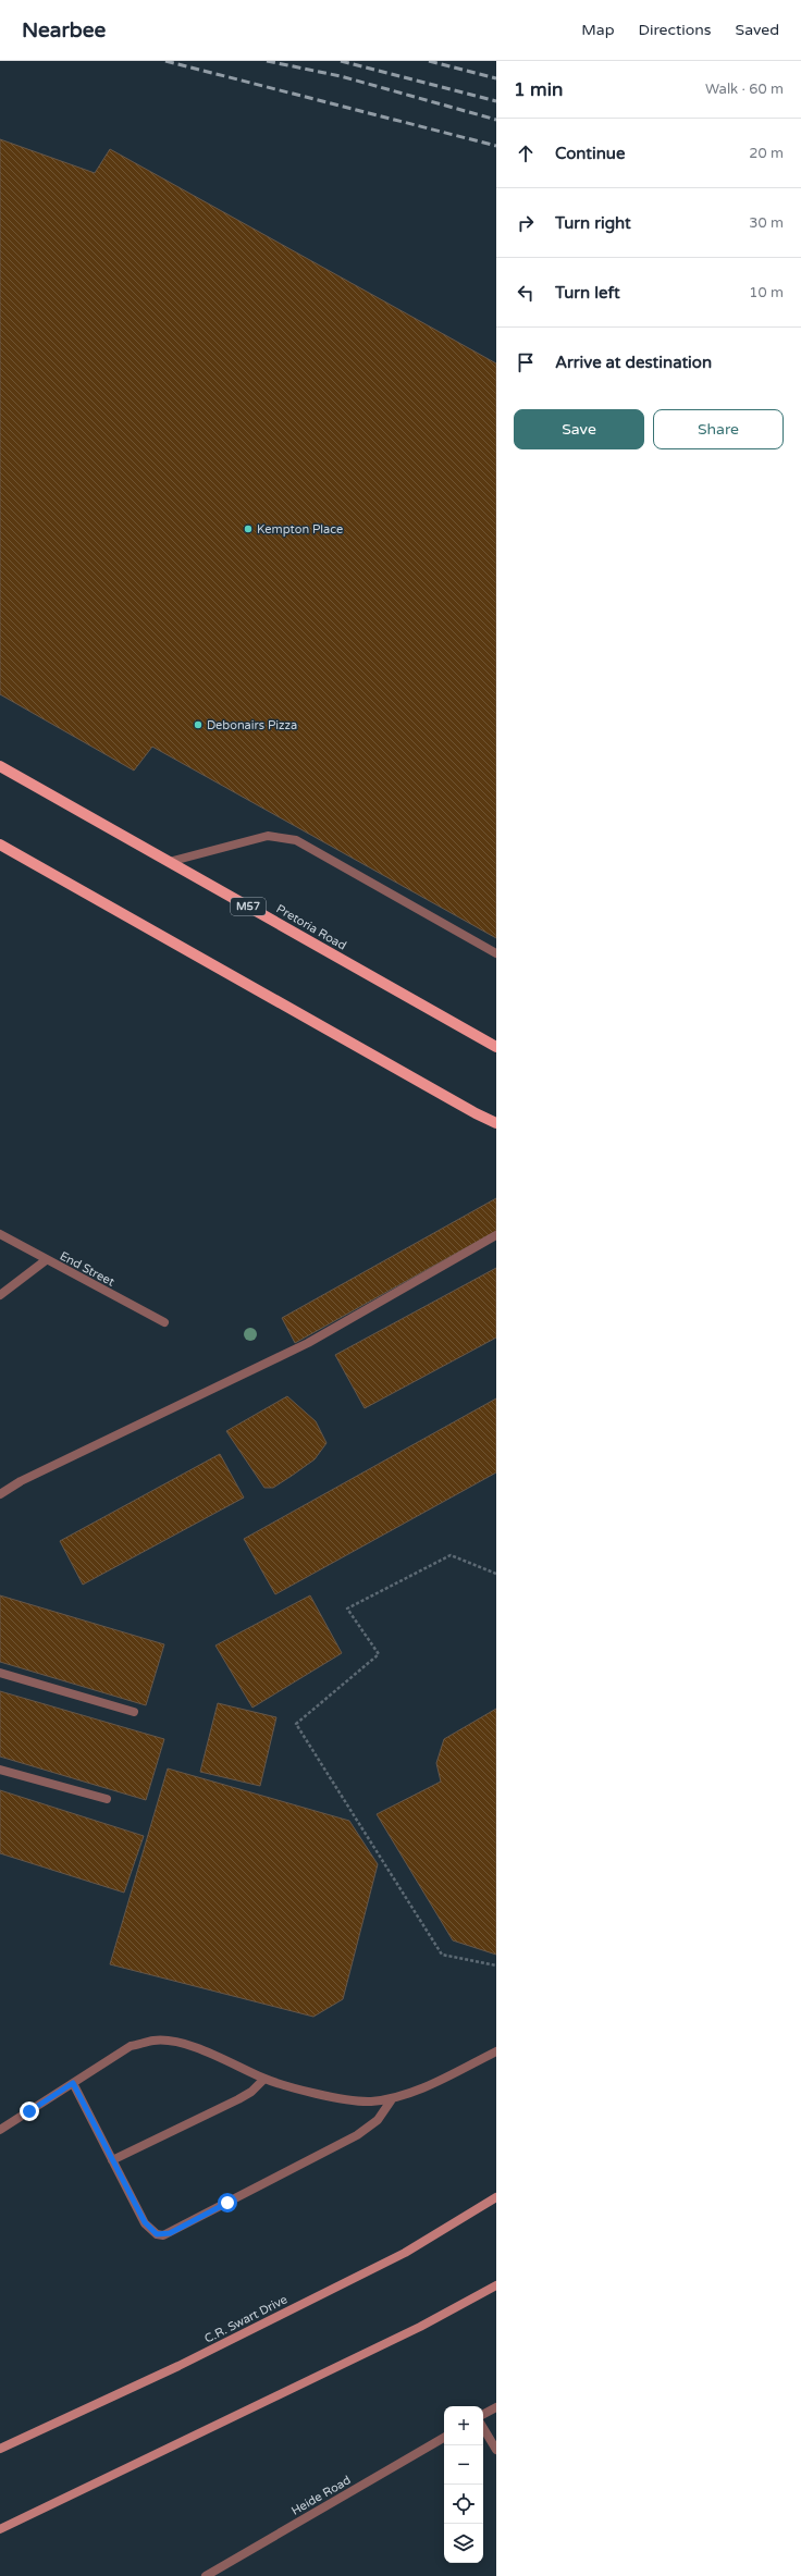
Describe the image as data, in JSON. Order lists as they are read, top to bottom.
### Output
{
  "streets": {
    "main road": ["M57", "Pretoria Road", "C.R. Swart Drive"],
    "street": ["End Street", "Heide Road"]
  },
  "places": ["Kempton Place", "Debonairs Pizza"],
  "page": {
    "header": "Nearbee",
    "nav": ["Map", "Directions", "Saved"],
    "heading": ["1 min", "Walk · 60 m"],
    "list": [
      ["Continue", "20 m"],
      ["Turn right", "30 m"],
      ["Turn left", "10 m"],
      "Arrive at destination"
    ],
    "buttons": ["Save", "Share"],
    "map_buttons": ["+", "−"]
  }
}
